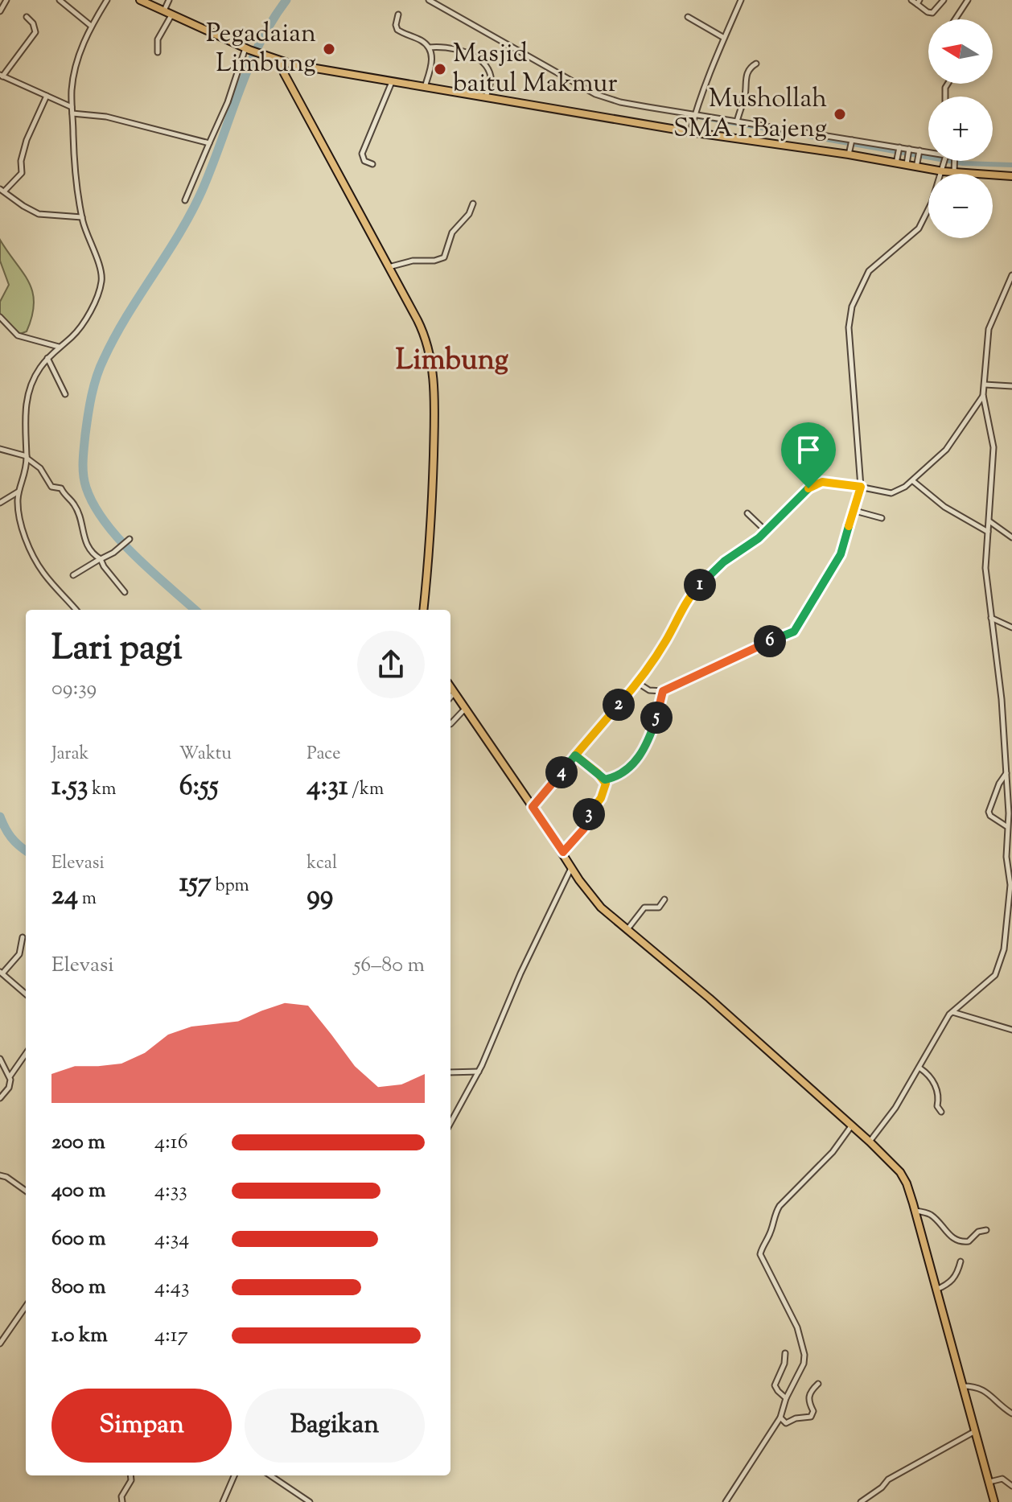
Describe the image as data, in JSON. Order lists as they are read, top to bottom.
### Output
{
  "districts": ["Limbung"],
  "places": ["Pegadaian Limbung", "Masjid baitul Makmur", "Mushollah SMA 1 Bajeng"],
  "north": "left",
  "page": {
    "map_buttons": ["+", "−"],
    "pins": [
      "1",
      "6",
      "2",
      "5",
      "4",
      "3"
    ],
    "heading": ["Lari pagi", "09:39"],
    "stats": [
      ["Jarak", "1.53 km"],
      ["Waktu", "6:55"],
      ["Pace", "4:31 /km"],
      ["Elevasi", "24 m"],
      ["157 bpm"],
      ["kcal", "99"]
    ],
    "chart": ["Elevasi", "56–80 m"],
    "list": [
      {
        "name": "200 m",
        "note": "4:16"
      },
      {
        "name": "400 m",
        "note": "4:33"
      },
      {
        "name": "600 m",
        "note": "4:34"
      },
      {
        "name": "800 m",
        "note": "4:43"
      },
      {
        "name": "1.0 km",
        "note": "4:17"
      }
    ],
    "buttons": ["Simpan", "Bagikan"]
  }
}
